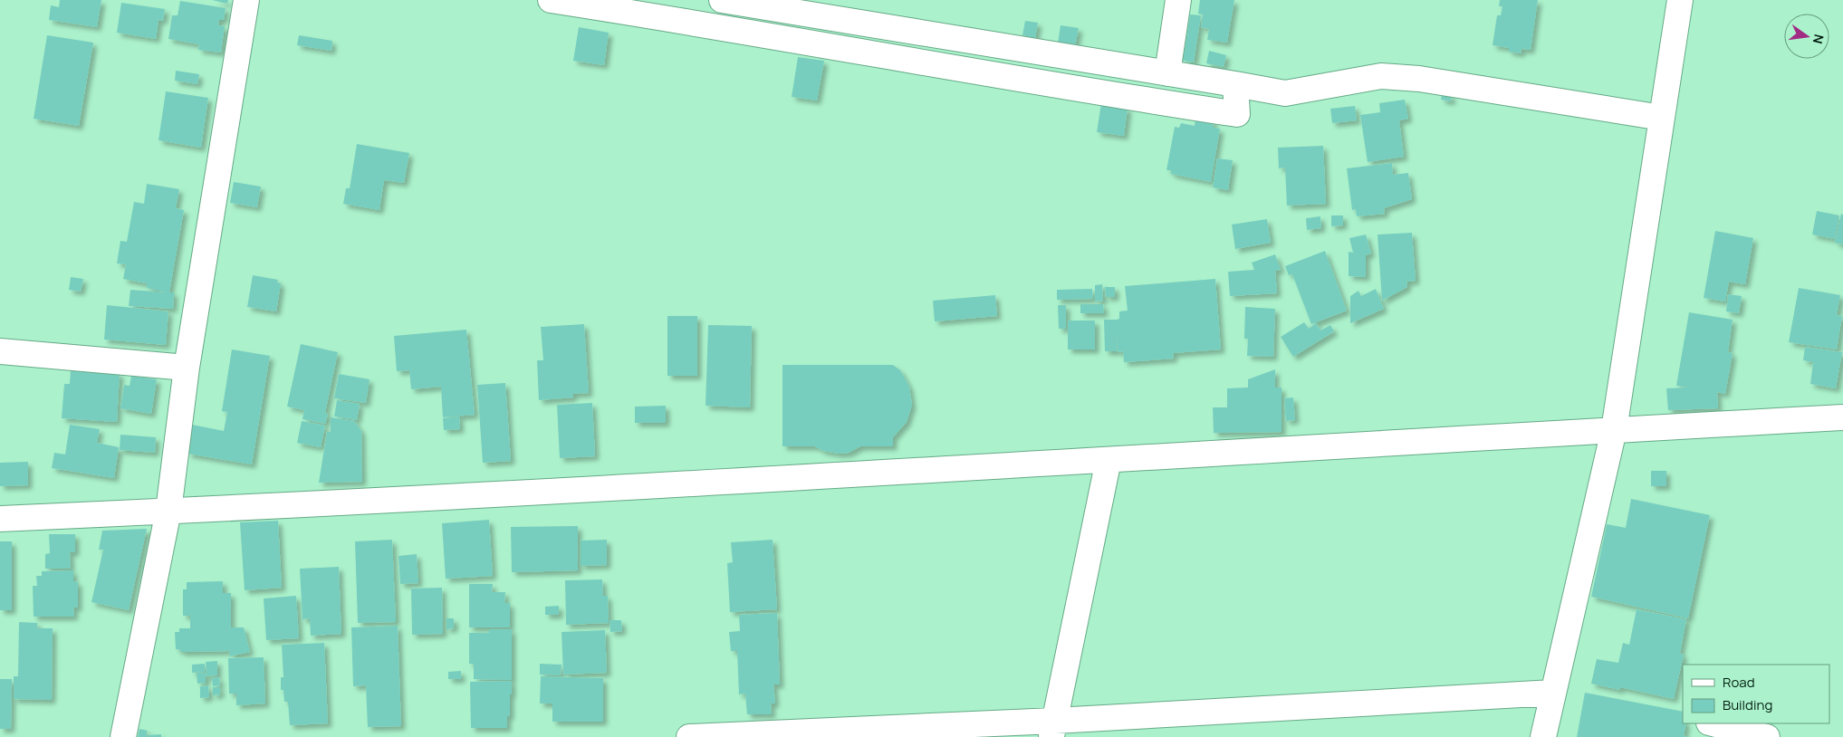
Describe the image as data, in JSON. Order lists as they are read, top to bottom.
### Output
{
  "legend": ["Road", "Building"],
  "north": "right"
}
